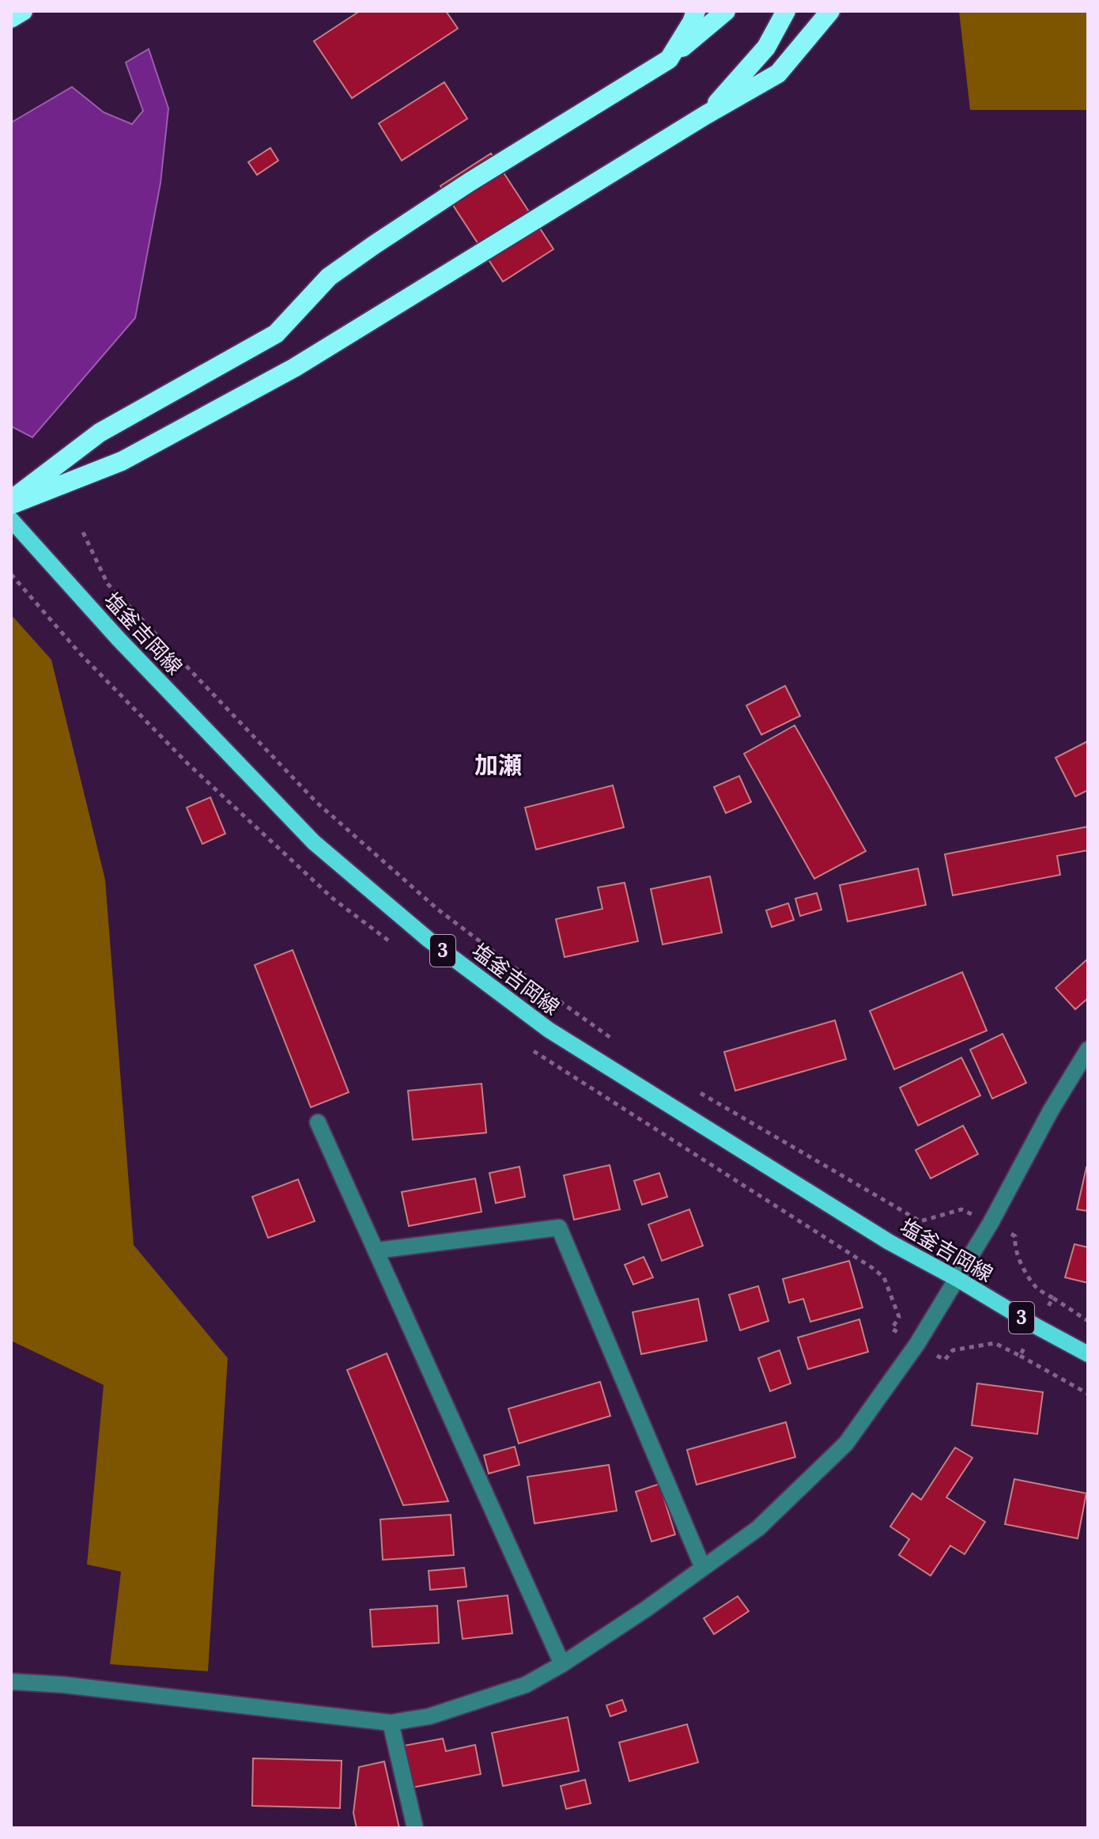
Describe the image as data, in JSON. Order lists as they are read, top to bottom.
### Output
{
  "streets": {
    "main road": ["塩釜吉岡線", "3"]
  },
  "districts": ["加瀬"]
}
